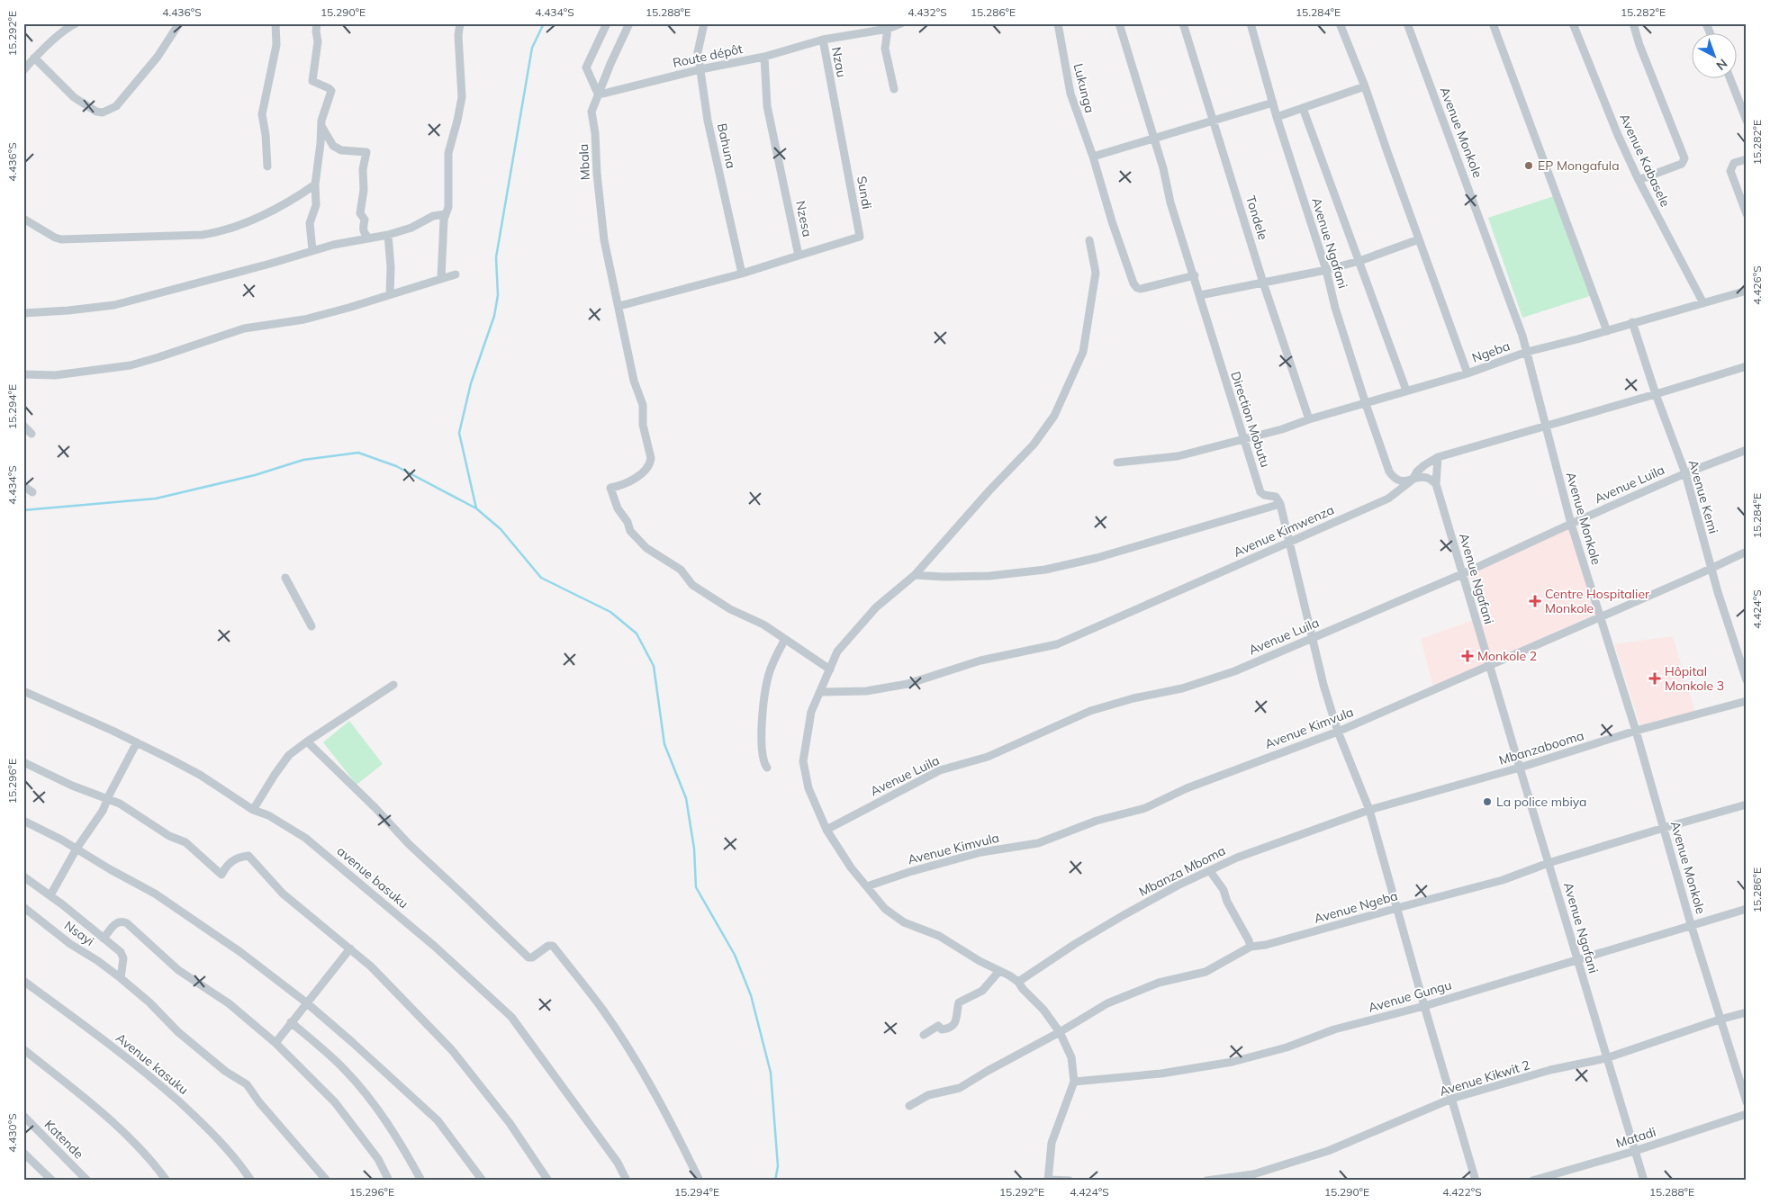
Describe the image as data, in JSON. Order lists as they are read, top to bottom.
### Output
{
  "streets": {
    "street": [
      "Route dépôt",
      "Nzau",
      "Lukunga",
      "Avenue Monkole",
      "Bahuna",
      "Avenue Kabasele",
      "Mbala",
      "Sundi",
      "Tondele",
      "Nzesa",
      "Avenue Ngafani",
      "Ngeba",
      "Direction Mobutu",
      "Avenue Luila",
      "Avenue Kemi",
      "Avenue Kimwenza",
      "Avenue Kimvula",
      "Mbanzabooma",
      "Mbanza Mboma",
      "avenue basuku",
      "Avenue Ngeba",
      "Nsayi",
      "Avenue Gungu",
      "Avenue kasuku",
      "Avenue Kikwit 2",
      "Matadi",
      "Katende"
    ]
  },
  "crossings": [
    ["Route dépôt", "Nzau"],
    ["Route dépôt", "Bahuna"],
    ["Route dépôt", "Mbala"],
    ["Route dépôt", "Nzesa"],
    ["Nzau", "Sundi"],
    ["Lukunga", "Direction Mobutu"],
    ["Avenue Monkole", "Ngeba"],
    ["Avenue Monkole", "Avenue Luila"],
    ["Avenue Monkole", "Avenue Kimwenza"],
    ["Avenue Monkole", "Avenue Kimvula"],
    ["Avenue Monkole", "Mbanzabooma"],
    ["Avenue Monkole", "Avenue Ngeba"],
    ["Avenue Monkole", "Avenue Gungu"],
    ["Avenue Monkole", "Avenue Kikwit 2"],
    ["Bahuna", "Nzesa"],
    ["Avenue Kabasele", "Ngeba"],
    ["Mbala", "Nzesa"],
    ["Sundi", "Nzesa"],
    ["Tondele", "Ngeba"],
    ["Avenue Ngafani", "Ngeba"],
    ["Avenue Ngafani", "Avenue Luila"],
    ["Avenue Ngafani", "Avenue Kimwenza"],
    ["Avenue Ngafani", "Avenue Kimvula"],
    ["Avenue Ngafani", "Mbanzabooma"],
    ["Avenue Ngafani", "Avenue Ngeba"],
    ["Avenue Ngafani", "Avenue Gungu"],
    ["Avenue Ngafani", "Avenue Kikwit 2"],
    ["Avenue Ngafani", "Matadi"],
    ["Ngeba", "Direction Mobutu"],
    ["Ngeba", "Avenue Kemi"],
    ["Avenue Luila", "Avenue Kemi"],
    ["Avenue Kemi", "Avenue Kimwenza"],
    ["Avenue Kemi", "Avenue Kimvula"],
    ["Mbanzabooma", "Mbanza Mboma"]
  ],
  "places": {
    "other": ["EP Mongafula", "La police mbiya"],
    "health": ["Centre Hospitalier Monkole", "Monkole 2", "Hôpital Monkole 3"]
  },
  "north": "bottom right",
  "coordinates": [
    "4.436°S",
    "15.290°E",
    "4.434°S",
    "15.288°E",
    "4.432°S",
    "15.286°E",
    "15.284°E",
    "15.282°E",
    "15.292°E",
    "4.426°S",
    "15.294°E",
    "4.424°S",
    "15.296°E",
    "4.430°S",
    "4.422°S"
  ]
}
